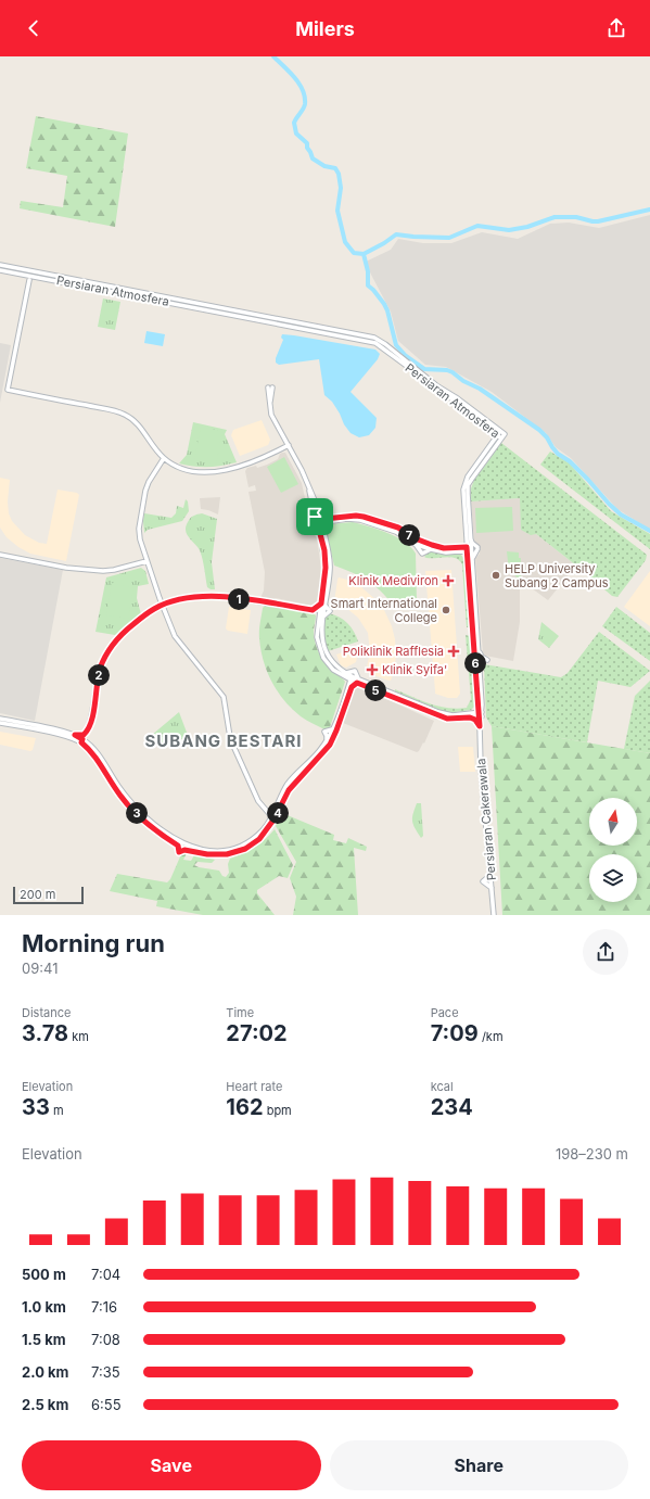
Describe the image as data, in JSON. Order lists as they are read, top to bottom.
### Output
{
  "streets": {
    "street": ["Persiaran Atmosfera", "Persiaran Cakerawala"]
  },
  "crossings": [
    ["Persiaran Atmosfera", "Persiaran Cakerawala"]
  ],
  "districts": ["SUBANG BESTARI"],
  "places": {
    "other": ["HELP University Subang 2 Campus", "Smart International College"],
    "health": ["Klinik Mediviron", "Poliklinik Rafflesia", "Klinik Syifa'"]
  },
  "scale_bar": "200 m",
  "north": "top",
  "page": {
    "header": "Milers",
    "pins": [
      "7",
      "1",
      "6",
      "2",
      "5",
      "3",
      "4"
    ],
    "scale": "200 m",
    "heading": ["Morning run", "09:41"],
    "stats": [
      ["Distance", "3.78 km"],
      ["Time", "27:02"],
      ["Pace", "7:09 /km"],
      ["Elevation", "33 m"],
      ["Heart rate", "162 bpm"],
      ["kcal", "234"]
    ],
    "chart": ["Elevation", "198–230 m"],
    "list": [
      {
        "name": "500 m",
        "note": "7:04"
      },
      {
        "name": "1.0 km",
        "note": "7:16"
      },
      {
        "name": "1.5 km",
        "note": "7:08"
      },
      {
        "name": "2.0 km",
        "note": "7:35"
      },
      {
        "name": "2.5 km",
        "note": "6:55"
      }
    ],
    "buttons": ["Save", "Share"]
  }
}
